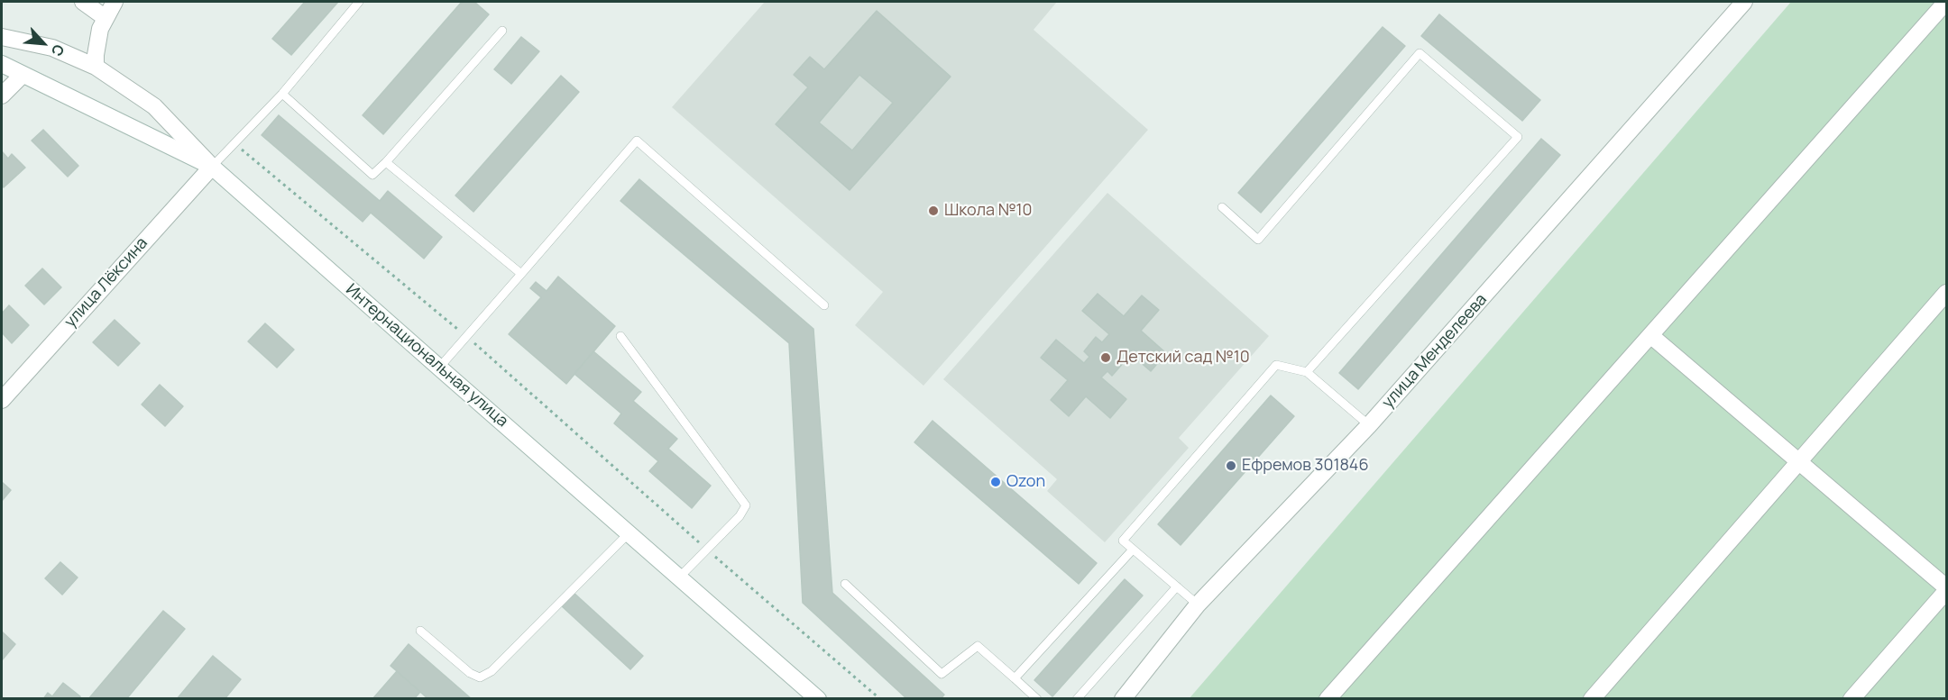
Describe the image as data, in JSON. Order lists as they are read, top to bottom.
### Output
{
  "streets": {
    "street": ["улица Лёксина", "улица Менделеева", "Интернациональная улица"]
  },
  "crossings": [
    ["улица Лёксина", "Интернациональная улица"]
  ],
  "places": [
    "Школа №10",
    "Детский сад №10",
    "Ефремов 301846",
    "Ozon"
  ],
  "north": "bottom right"
}
